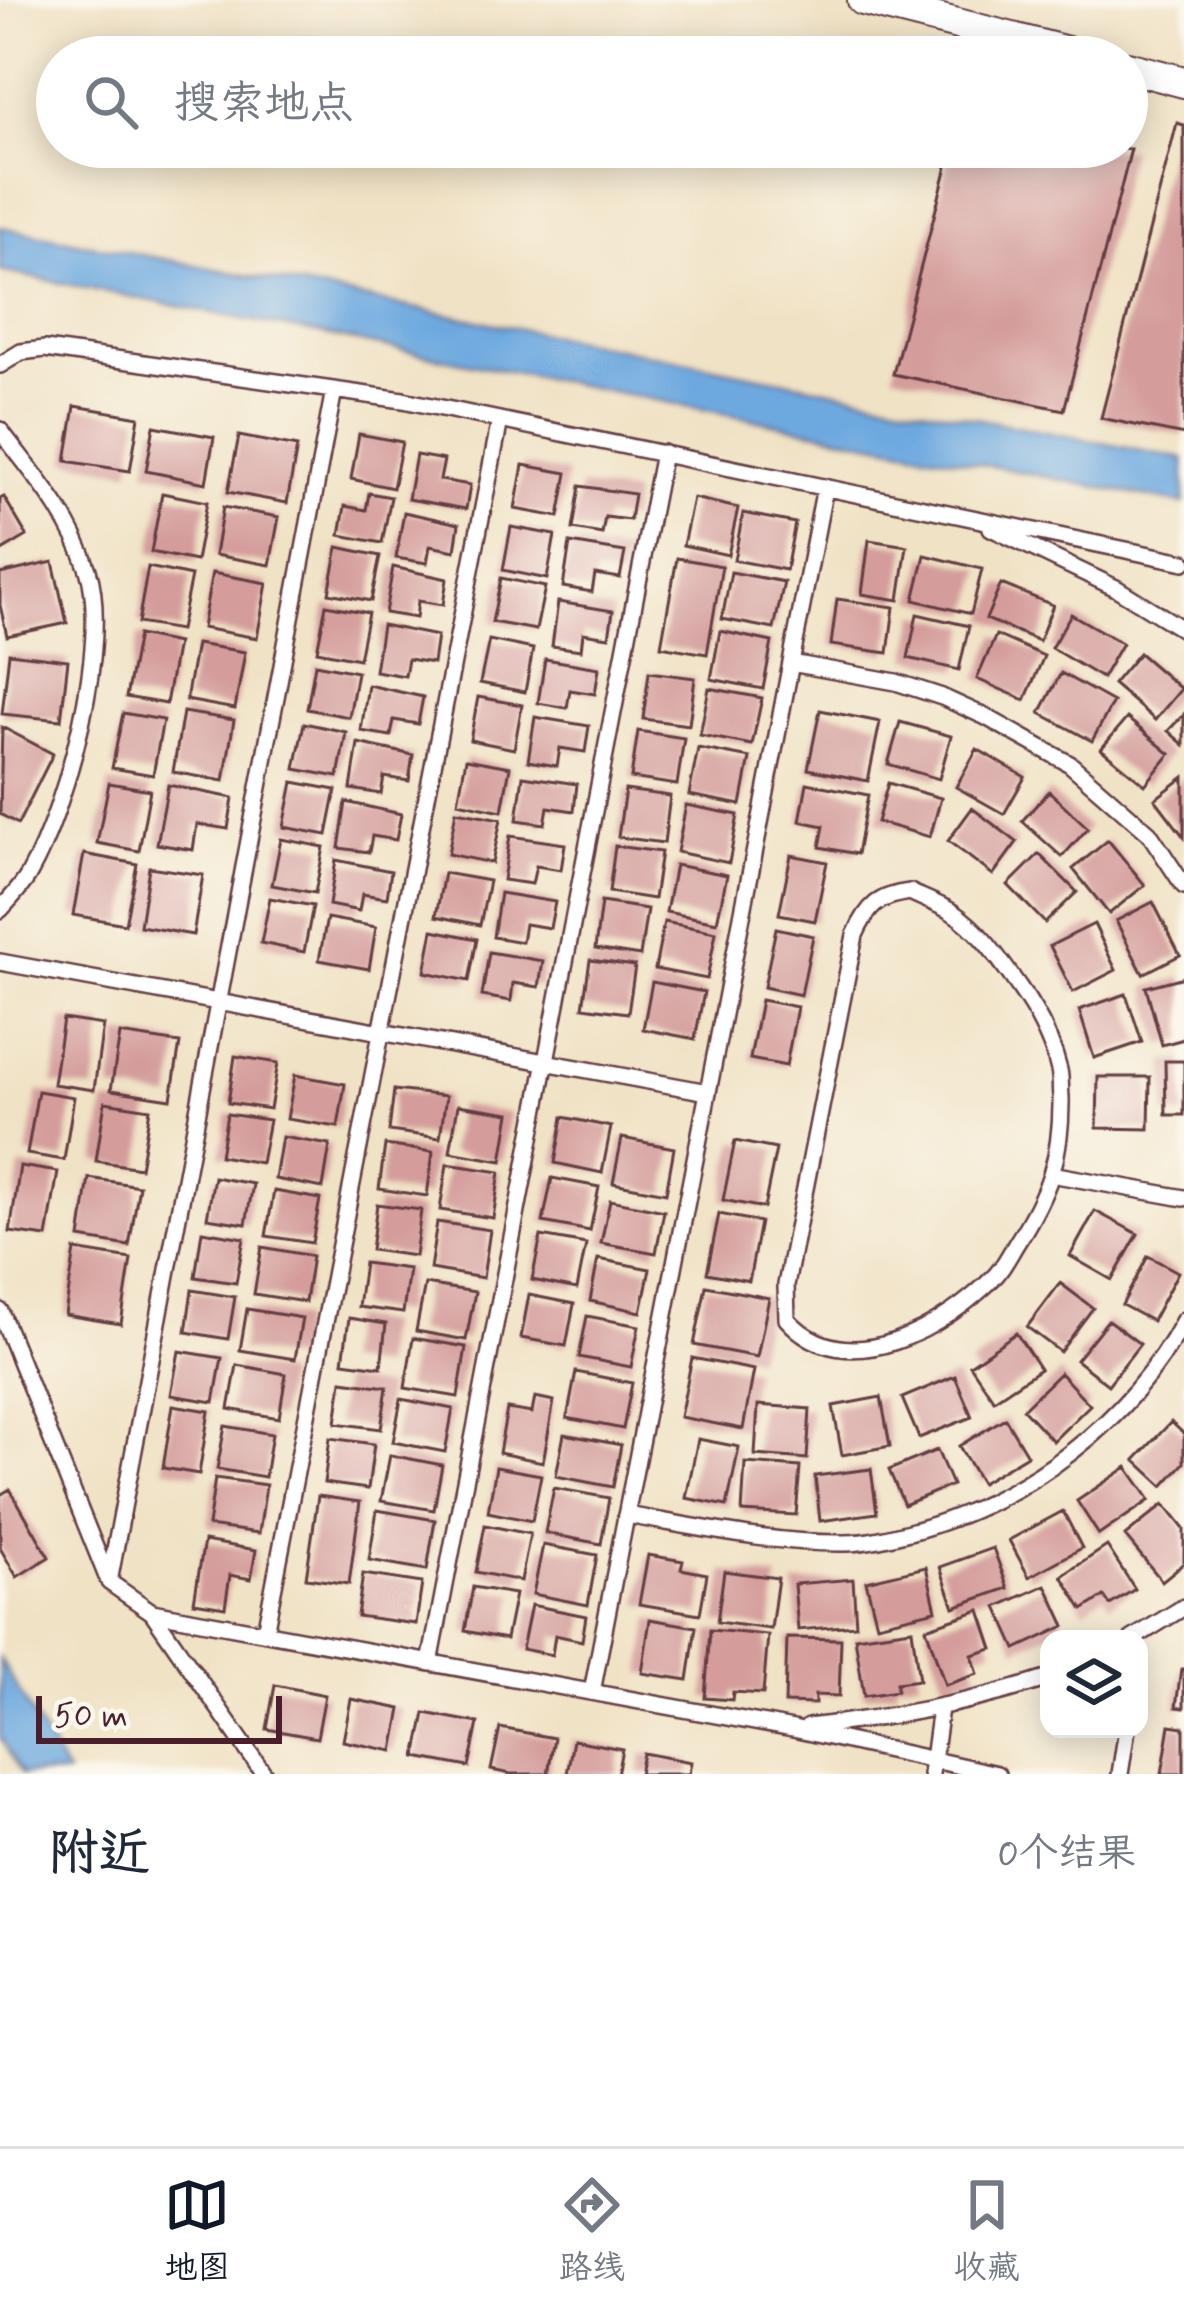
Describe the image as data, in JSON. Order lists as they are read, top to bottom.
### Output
{
  "scale_bar": "50 m",
  "page": {
    "search": "搜索地点",
    "scale": "50 m",
    "heading": ["附近", "0个结果"],
    "nav": ["地图", "路线", "收藏"]
  }
}
